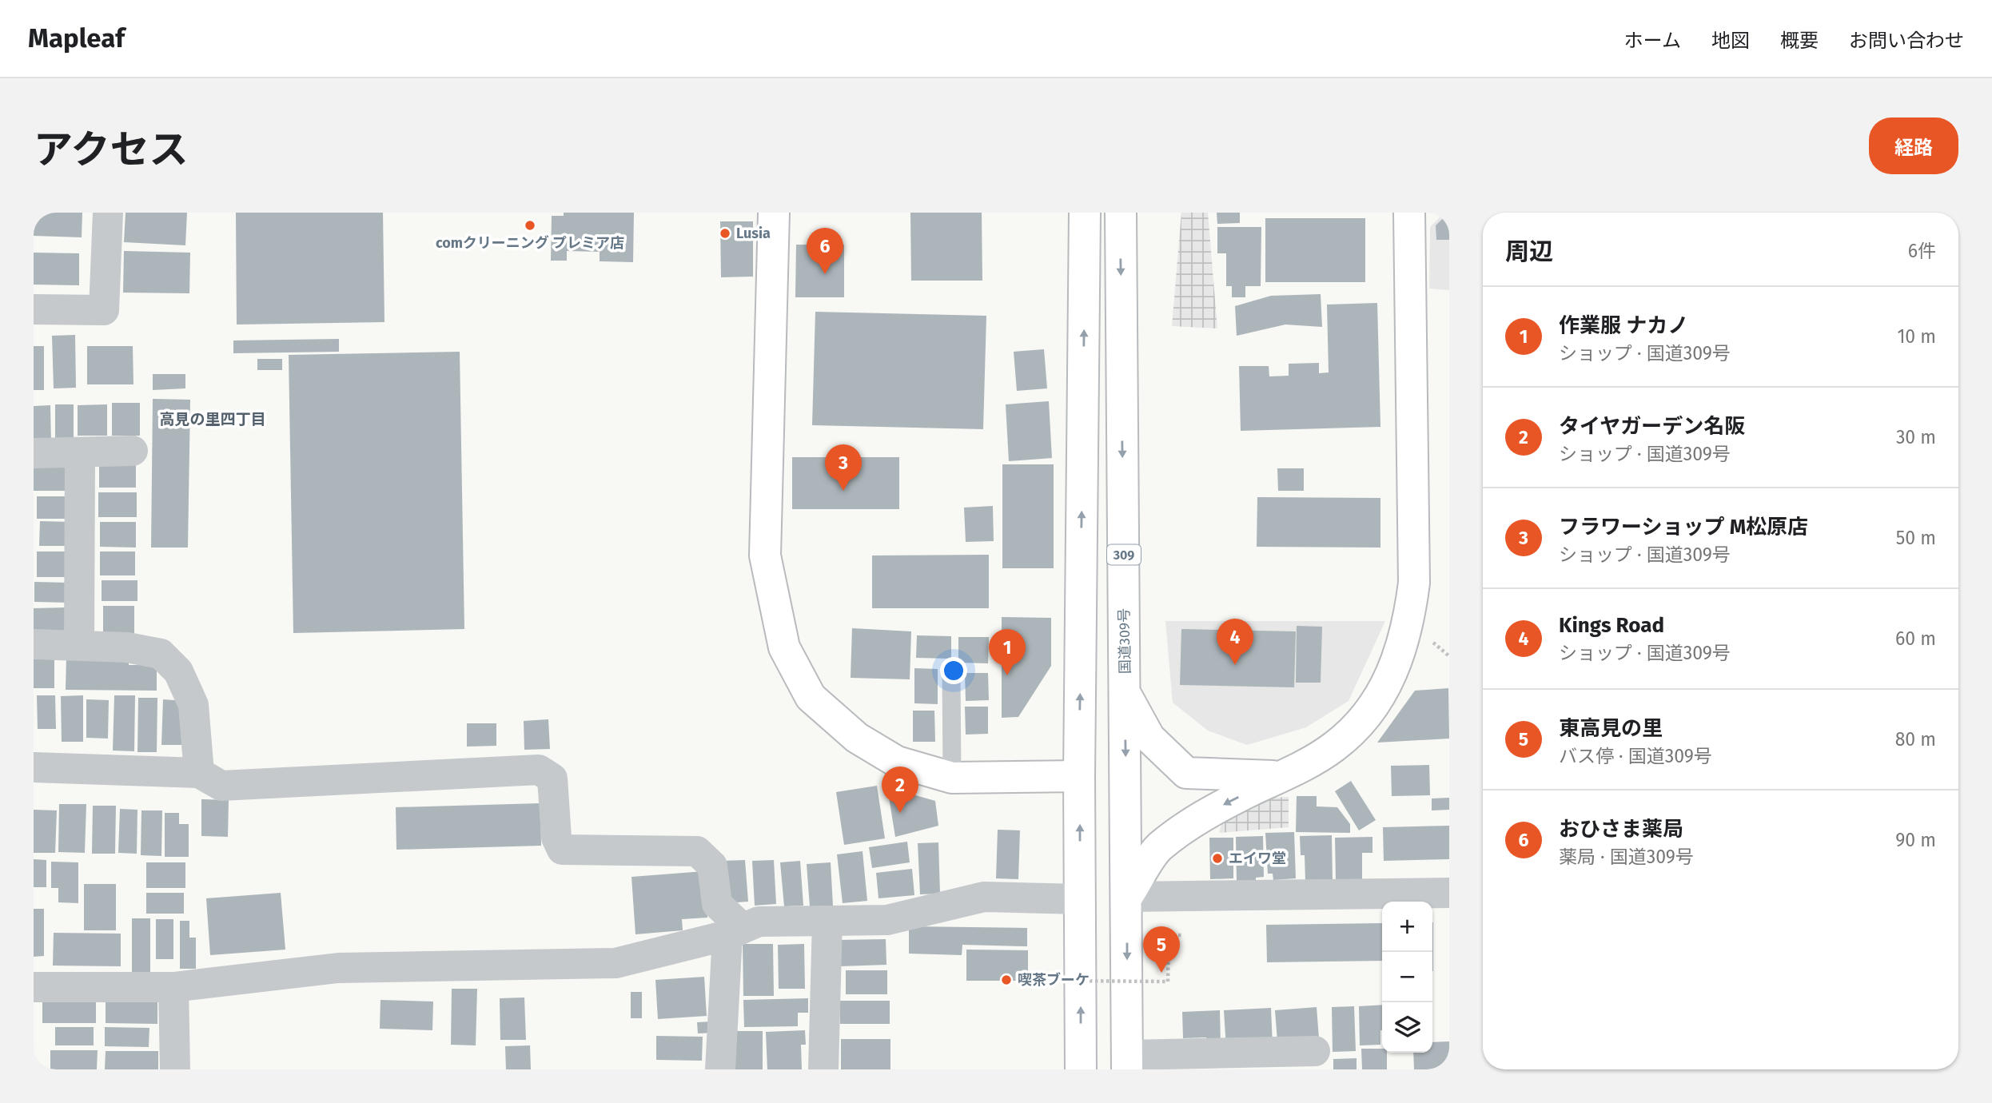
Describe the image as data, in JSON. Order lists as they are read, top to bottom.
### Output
{
  "streets": {
    "highway": ["309", "国道309号"]
  },
  "districts": ["高見の里四丁目"],
  "places": [
    "comクリーニング プレミア店",
    "Lusia",
    "エイワ堂",
    "喫茶ブーケ"
  ],
  "page": {
    "header": "Mapleaf",
    "nav": [
      "ホーム",
      "地図",
      "概要",
      "お問い合わせ"
    ],
    "title": "アクセス",
    "buttons": "経路",
    "heading": ["周辺", "6件"],
    "pins": [
      "6",
      "3",
      "4",
      "1",
      "2",
      "5"
    ],
    "list": [
      {
        "mark": "1",
        "name": "作業服 ナカノ",
        "note": "ショップ · 国道309号",
        "value": "10 m"
      },
      {
        "mark": "2",
        "name": "タイヤガーデン名阪",
        "note": "ショップ · 国道309号",
        "value": "30 m"
      },
      {
        "mark": "3",
        "name": "フラワーショップ M松原店",
        "note": "ショップ · 国道309号",
        "value": "50 m"
      },
      {
        "mark": "4",
        "name": "Kings Road",
        "note": "ショップ · 国道309号",
        "value": "60 m"
      },
      {
        "mark": "5",
        "name": "東高見の里",
        "note": "バス停 · 国道309号",
        "value": "80 m"
      },
      {
        "mark": "6",
        "name": "おひさま薬局",
        "note": "薬局 · 国道309号",
        "value": "90 m"
      }
    ],
    "map_buttons": ["+", "−"]
  }
}
